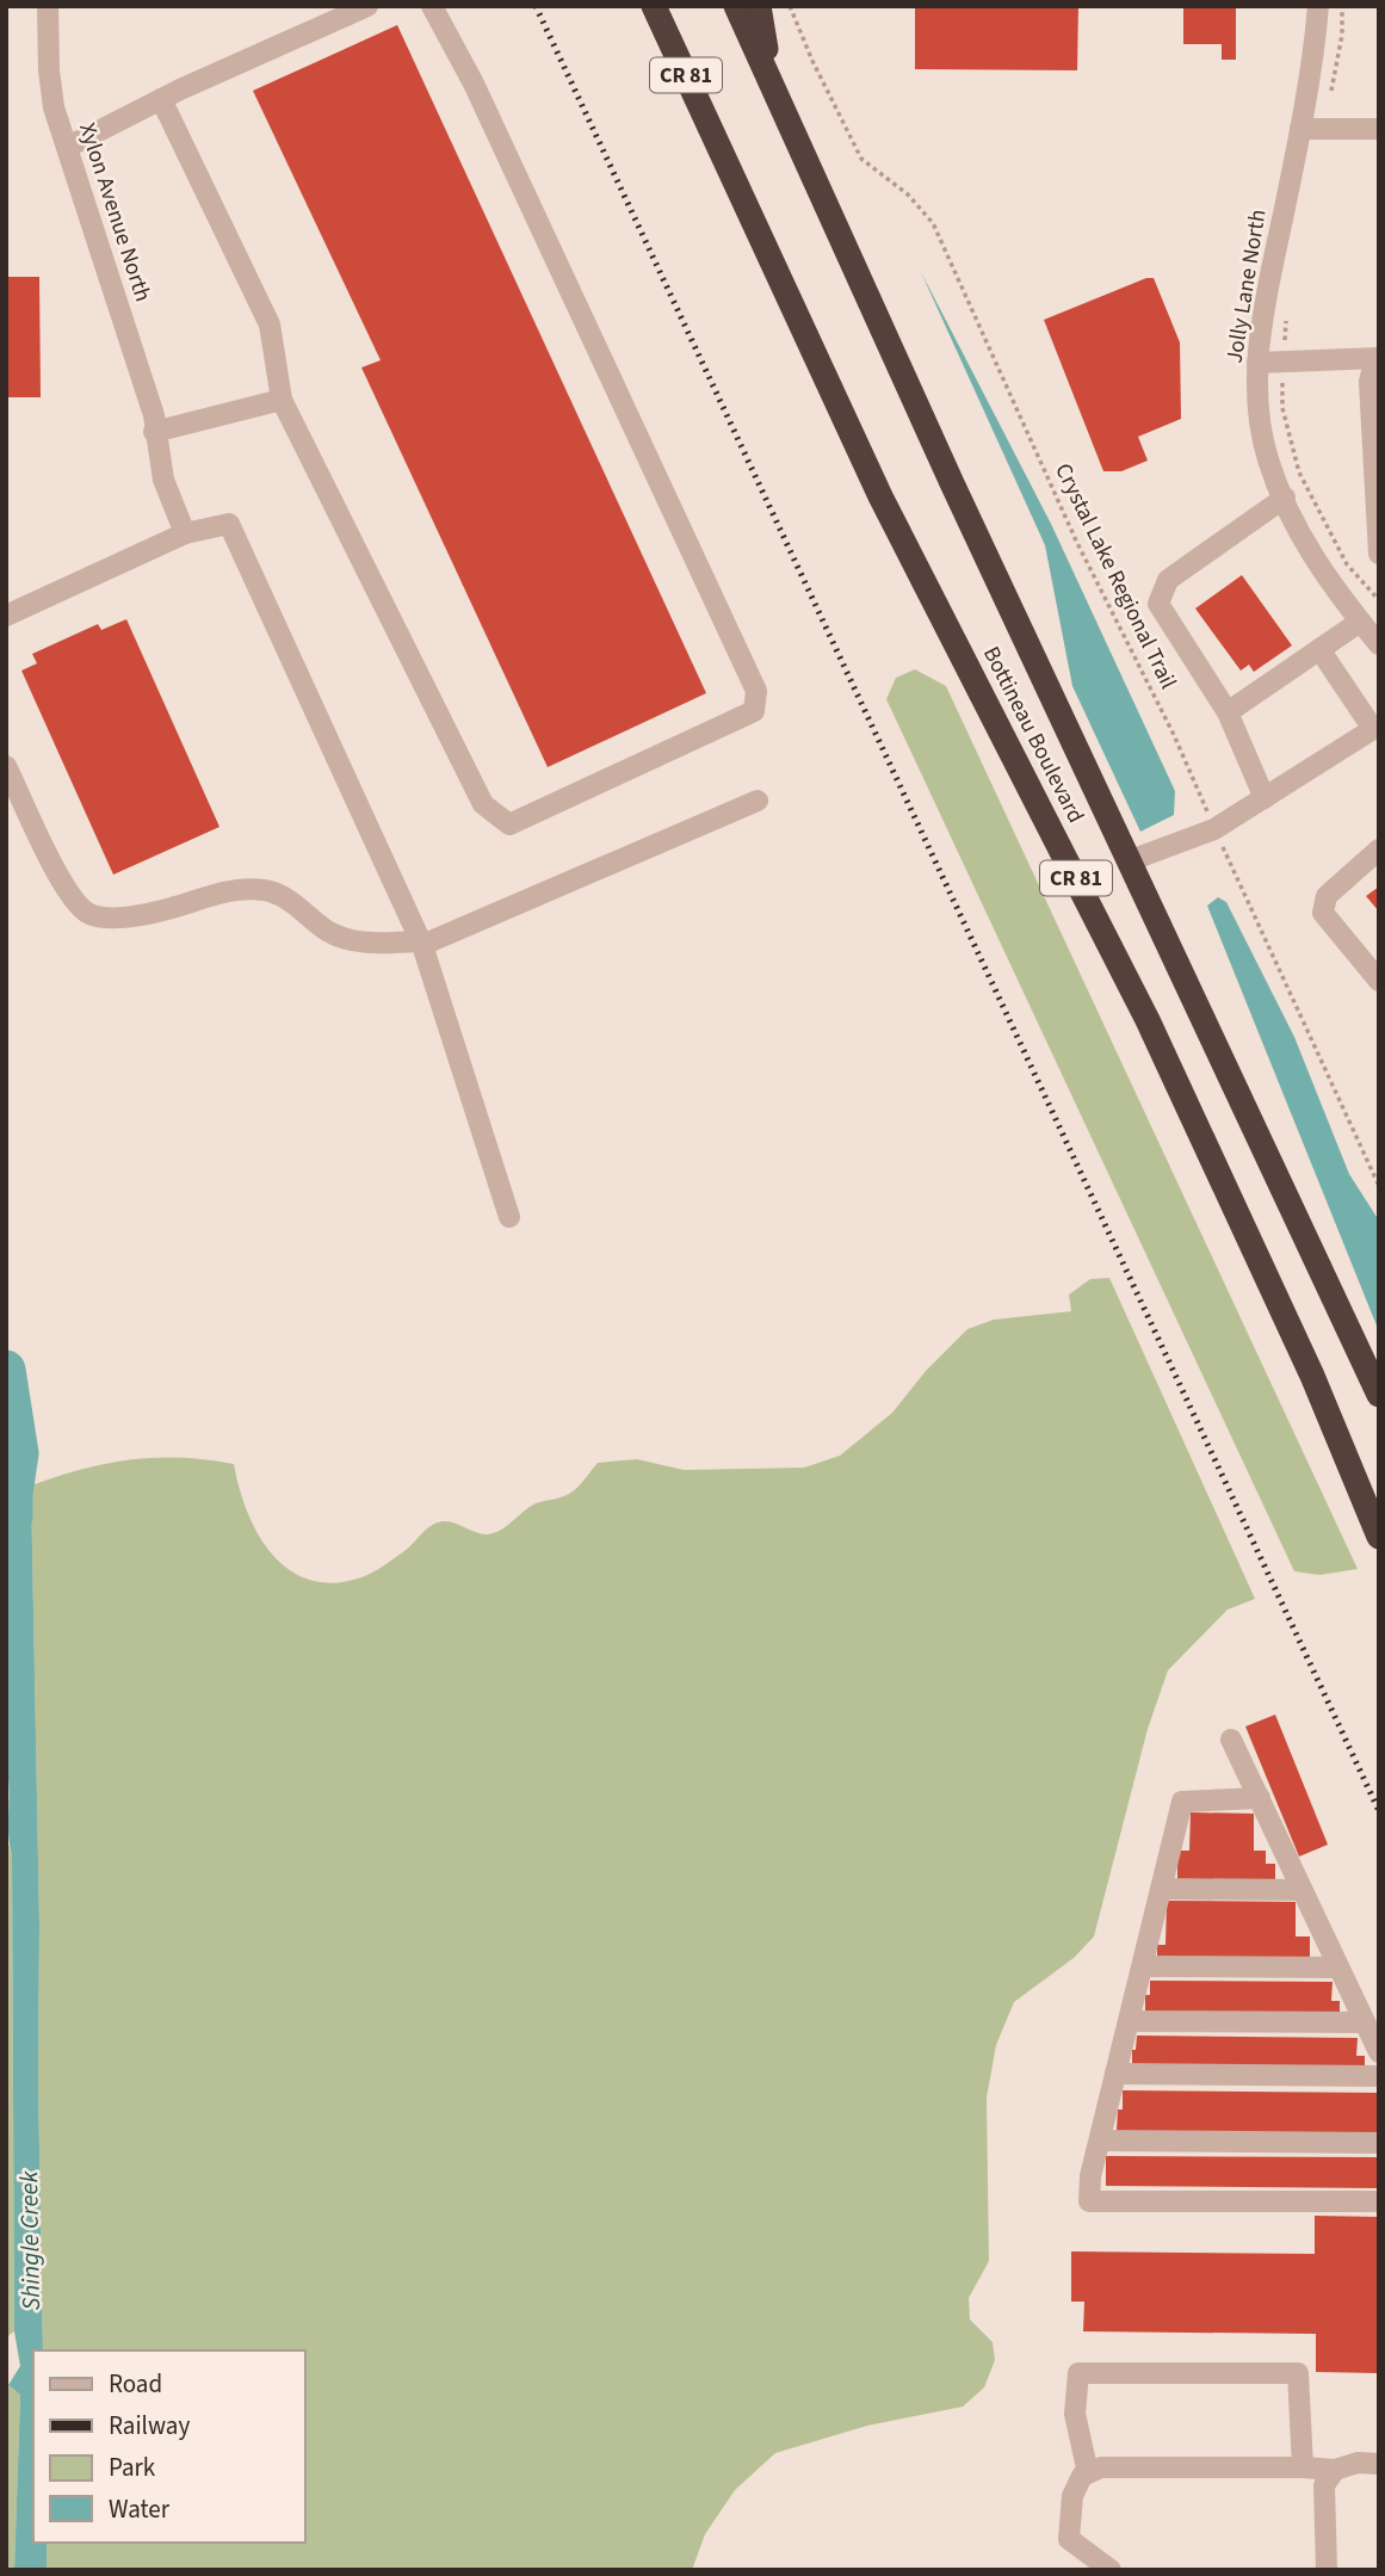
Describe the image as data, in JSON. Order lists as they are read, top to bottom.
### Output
{
  "streets": {
    "highway": ["CR 81", "Bottineau Boulevard"],
    "street": ["Xylon Avenue North", "Jolly Lane North"],
    "path": ["Crystal Lake Regional Trail"]
  },
  "water": ["Shingle Creek"],
  "legend": [
    "Road",
    "Railway",
    "Park",
    "Water"
  ]
}
